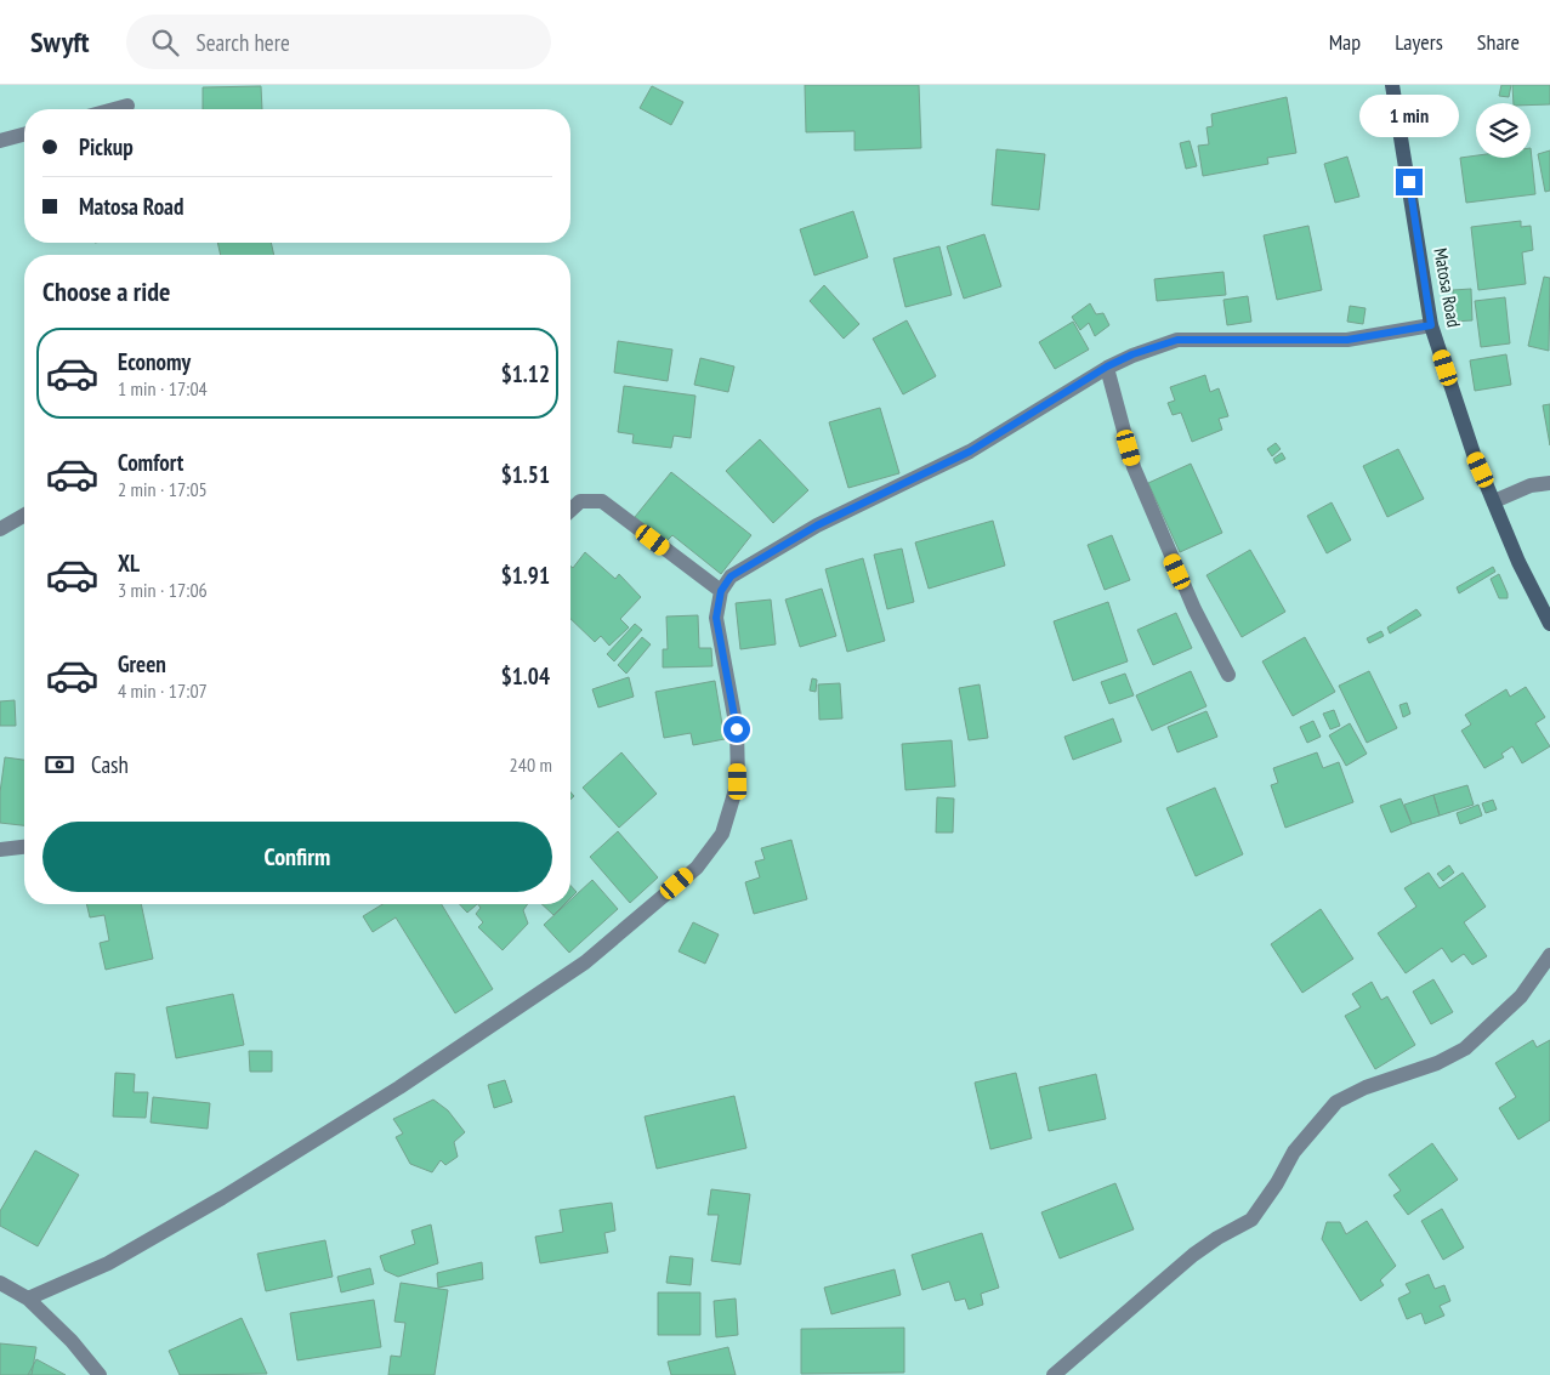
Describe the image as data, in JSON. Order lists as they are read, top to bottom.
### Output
{
  "streets": {
    "street": ["Matosa Road"]
  },
  "page": {
    "header": "Swyft",
    "search": "Search here",
    "nav": ["Map", "Layers", "Share"],
    "bubble": "1 min",
    "banner": ["Pickup", "Matosa Road"],
    "heading": "Choose a ride",
    "list": [
      {
        "name": "Economy",
        "note": "1 min · 17:04",
        "value": "$1.12"
      },
      {
        "name": "Comfort",
        "note": "2 min · 17:05",
        "value": "$1.51"
      },
      {
        "name": "XL",
        "note": "3 min · 17:06",
        "value": "$1.91"
      },
      {
        "name": "Green",
        "note": "4 min · 17:07",
        "value": "$1.04"
      }
    ],
    "pay": ["Cash", "240 m"],
    "buttons": "Confirm"
  }
}
